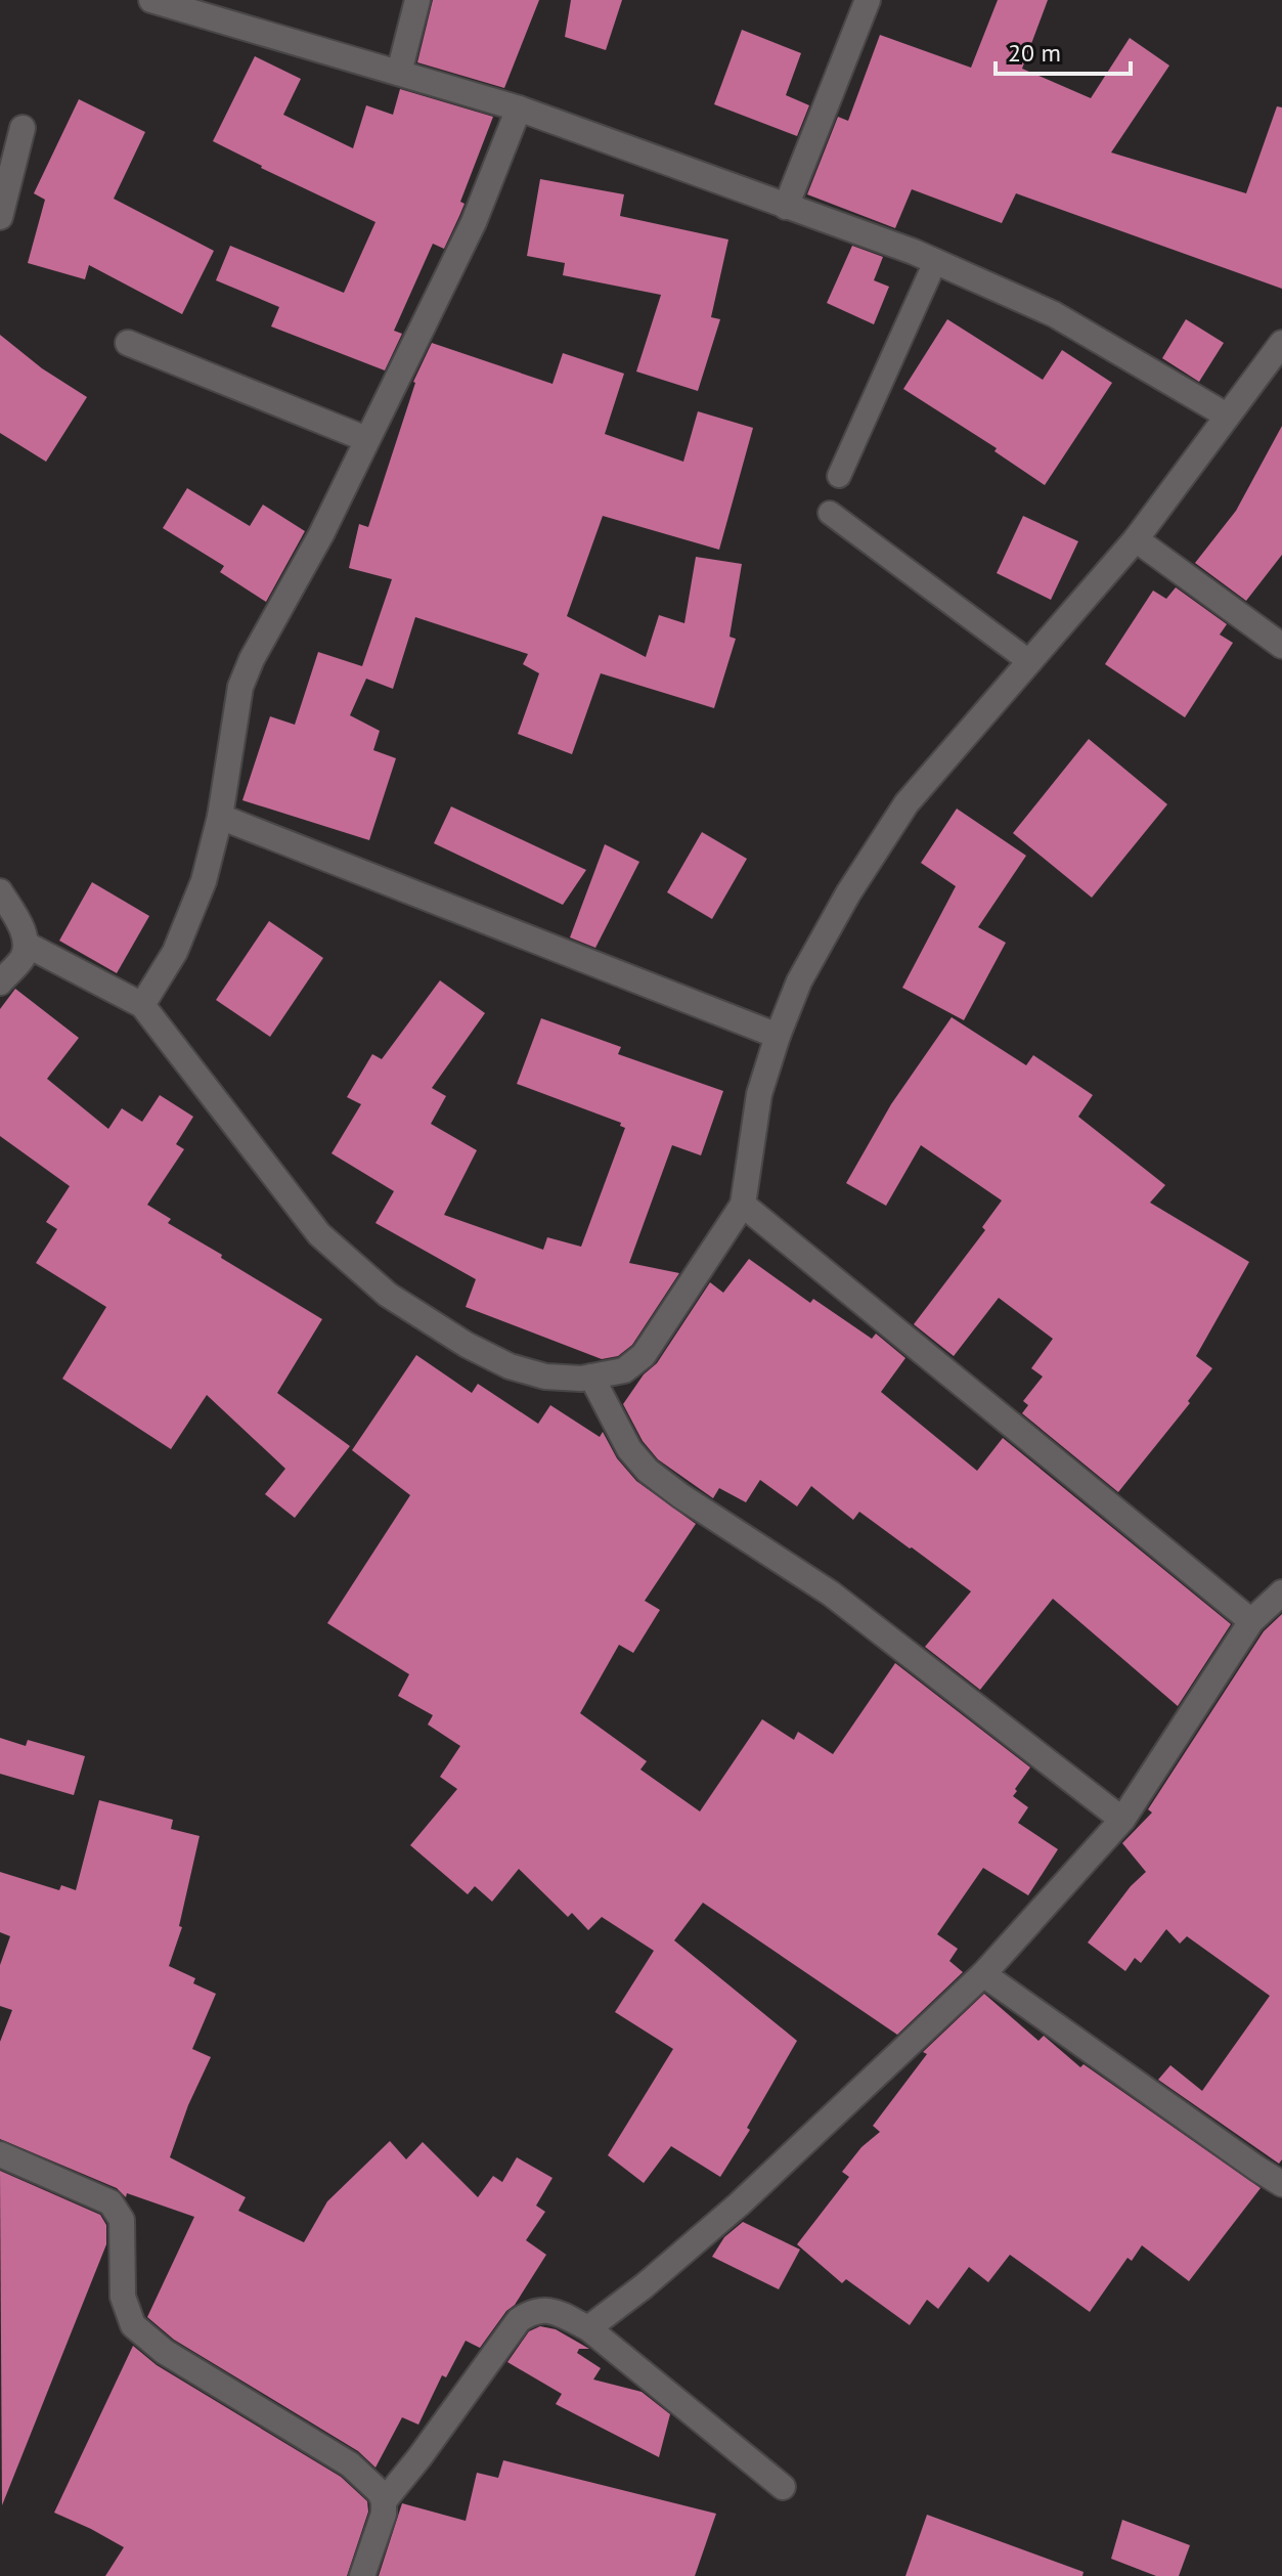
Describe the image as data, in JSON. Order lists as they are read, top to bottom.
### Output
{
  "scale_bar": "20 m"
}
